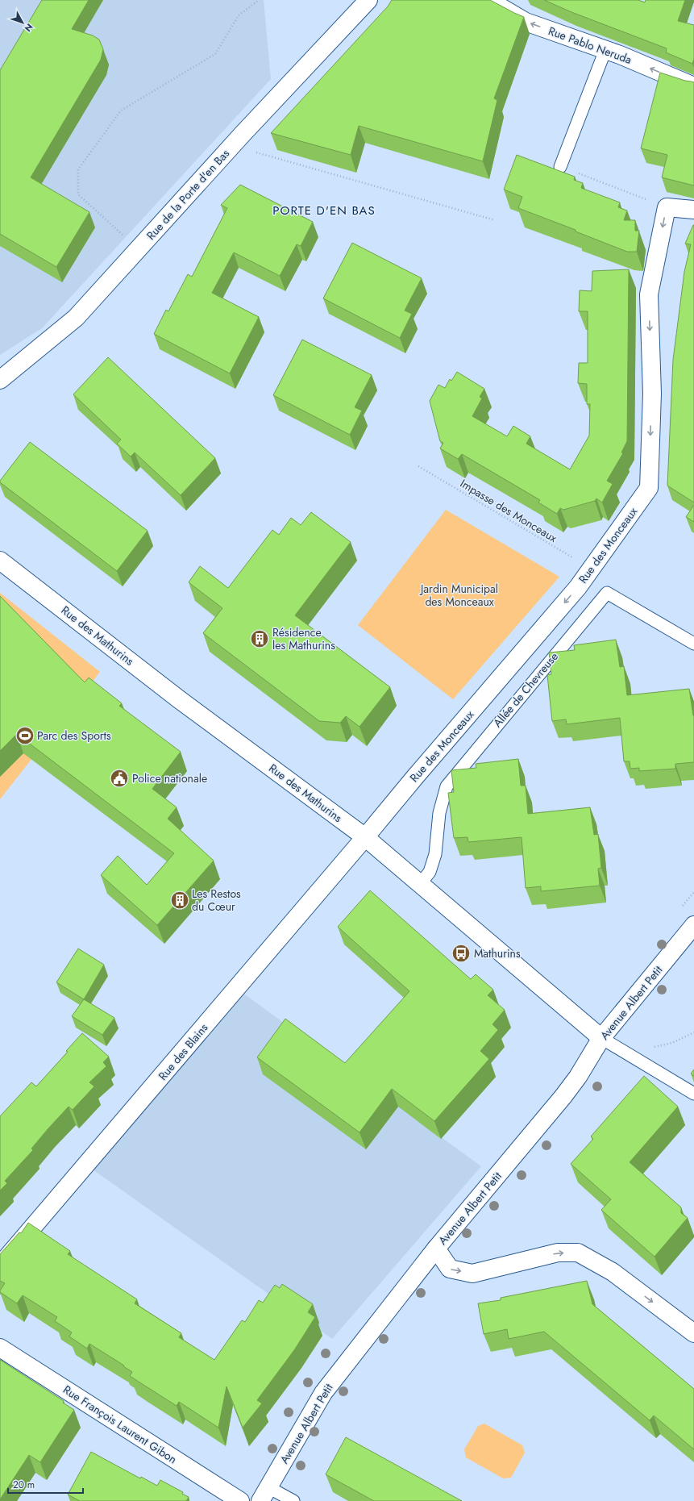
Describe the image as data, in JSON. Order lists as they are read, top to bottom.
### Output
{
  "streets": {
    "street": [
      "Rue Pablo Neruda",
      "Rue de la Porte d'en Bas",
      "Rue des Monceaux",
      "Rue des Mathurins",
      "Avenue Albert Petit",
      "Rue des Blains",
      "Rue François Laurent Gibon"
    ],
    "lane": ["Allée de Chevreuse"],
    "path": ["Impasse des Monceaux"]
  },
  "crossings": [
    ["Impasse des Monceaux", "Rue des Monceaux"],
    ["Rue des Monceaux", "Rue des Mathurins"],
    ["Rue des Monceaux", "Rue des Blains"],
    ["Rue des Mathurins", "Allée de Chevreuse"],
    ["Rue des Mathurins", "Avenue Albert Petit"],
    ["Rue des Mathurins", "Rue des Blains"]
  ],
  "one_way": ["Rue Pablo Neruda", "Rue des Monceaux"],
  "districts": ["PORTE D'EN BAS"],
  "parks": ["Jardin Municipal des Monceaux"],
  "places": {
    "building": ["Résidence les Mathurins", "Les Restos du Cœur"],
    "sports": ["Parc des Sports"],
    "public building": ["Police nationale"],
    "bus stop": ["Mathurins"]
  },
  "scale_bar": "20 m",
  "north": "bottom right"
}
